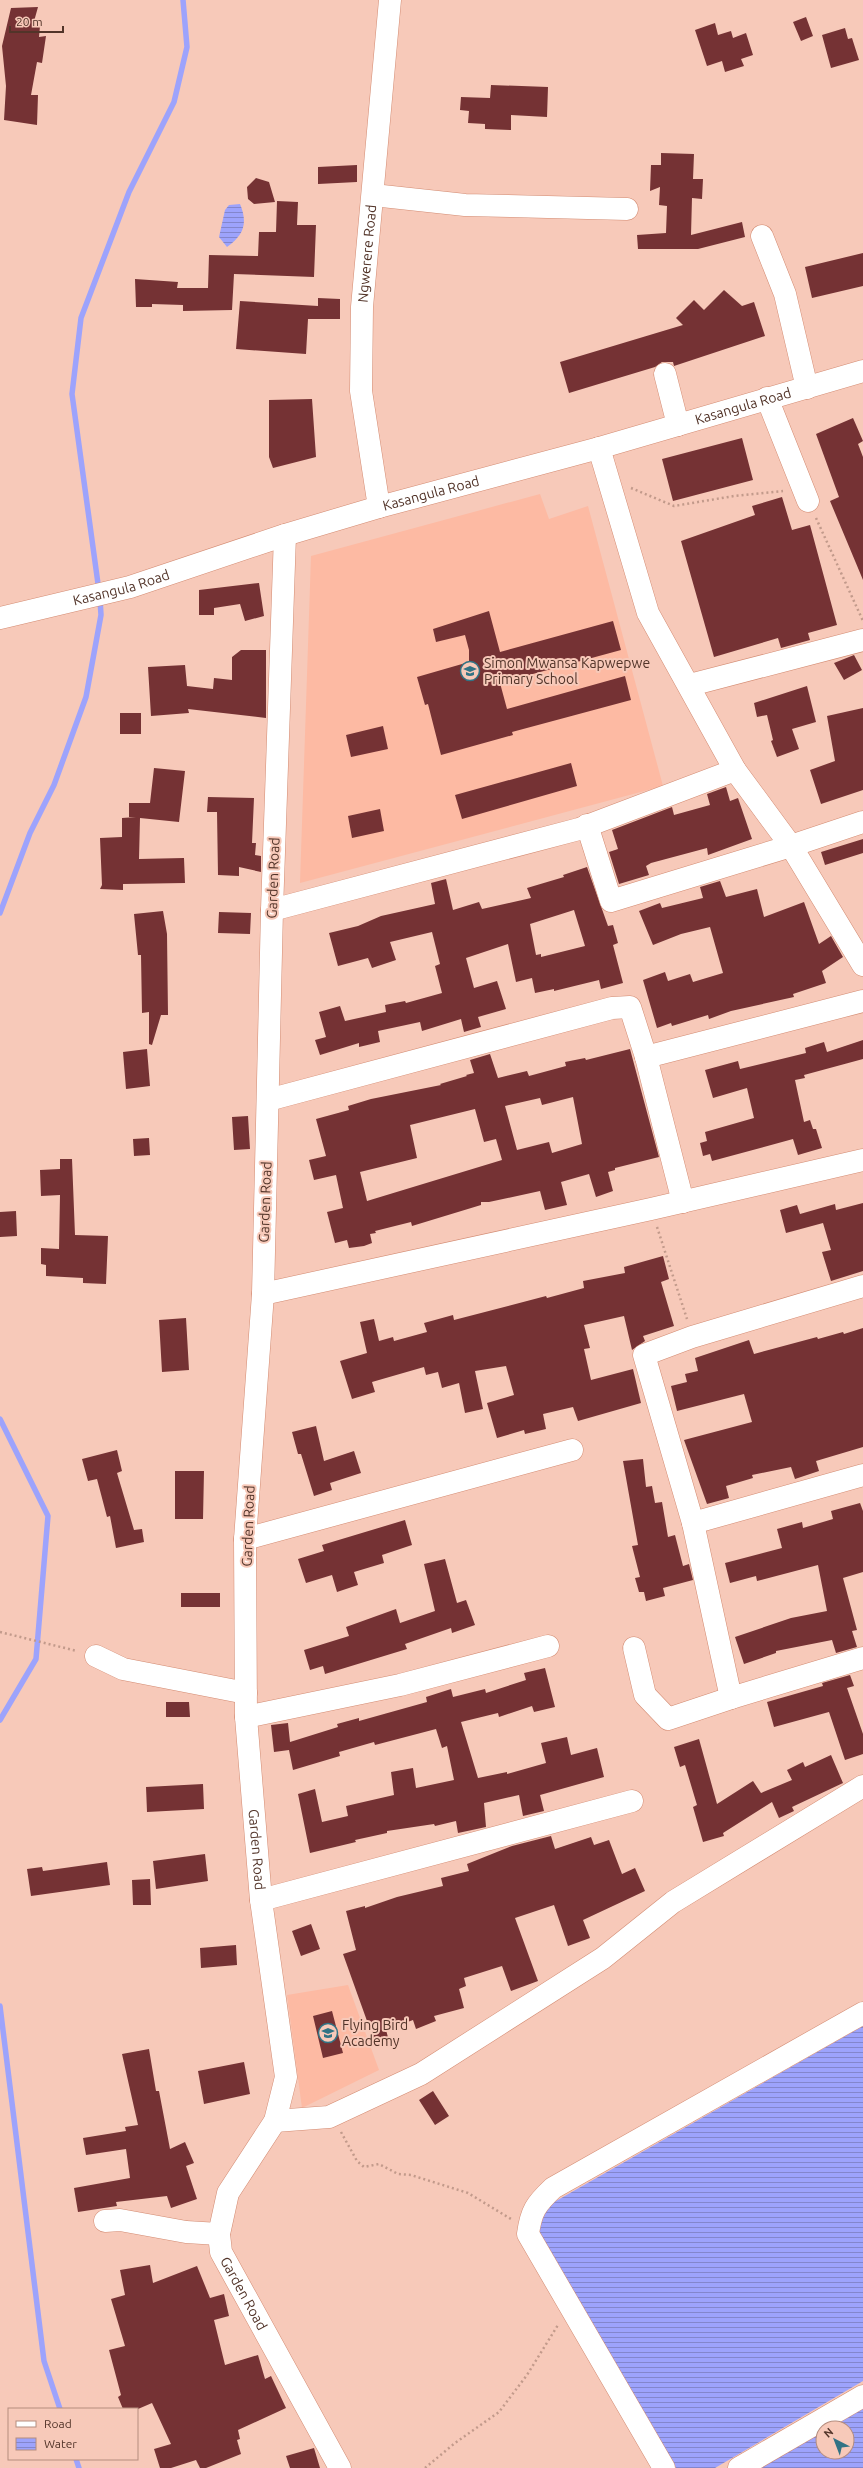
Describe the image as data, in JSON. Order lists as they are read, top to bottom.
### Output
{
  "streets": {
    "street": ["Ngwerere Road", "Kasangula Road", "Garden Road"]
  },
  "crossings": [
    ["Ngwerere Road", "Kasangula Road"],
    ["Kasangula Road", "Garden Road"]
  ],
  "places": {
    "school or university": ["Simon Mwansa Kapwepwe Primary School", "Flying Bird Academy"]
  },
  "legend": ["Road", "Water"],
  "scale_bar": "20 m",
  "north": "top left"
}
